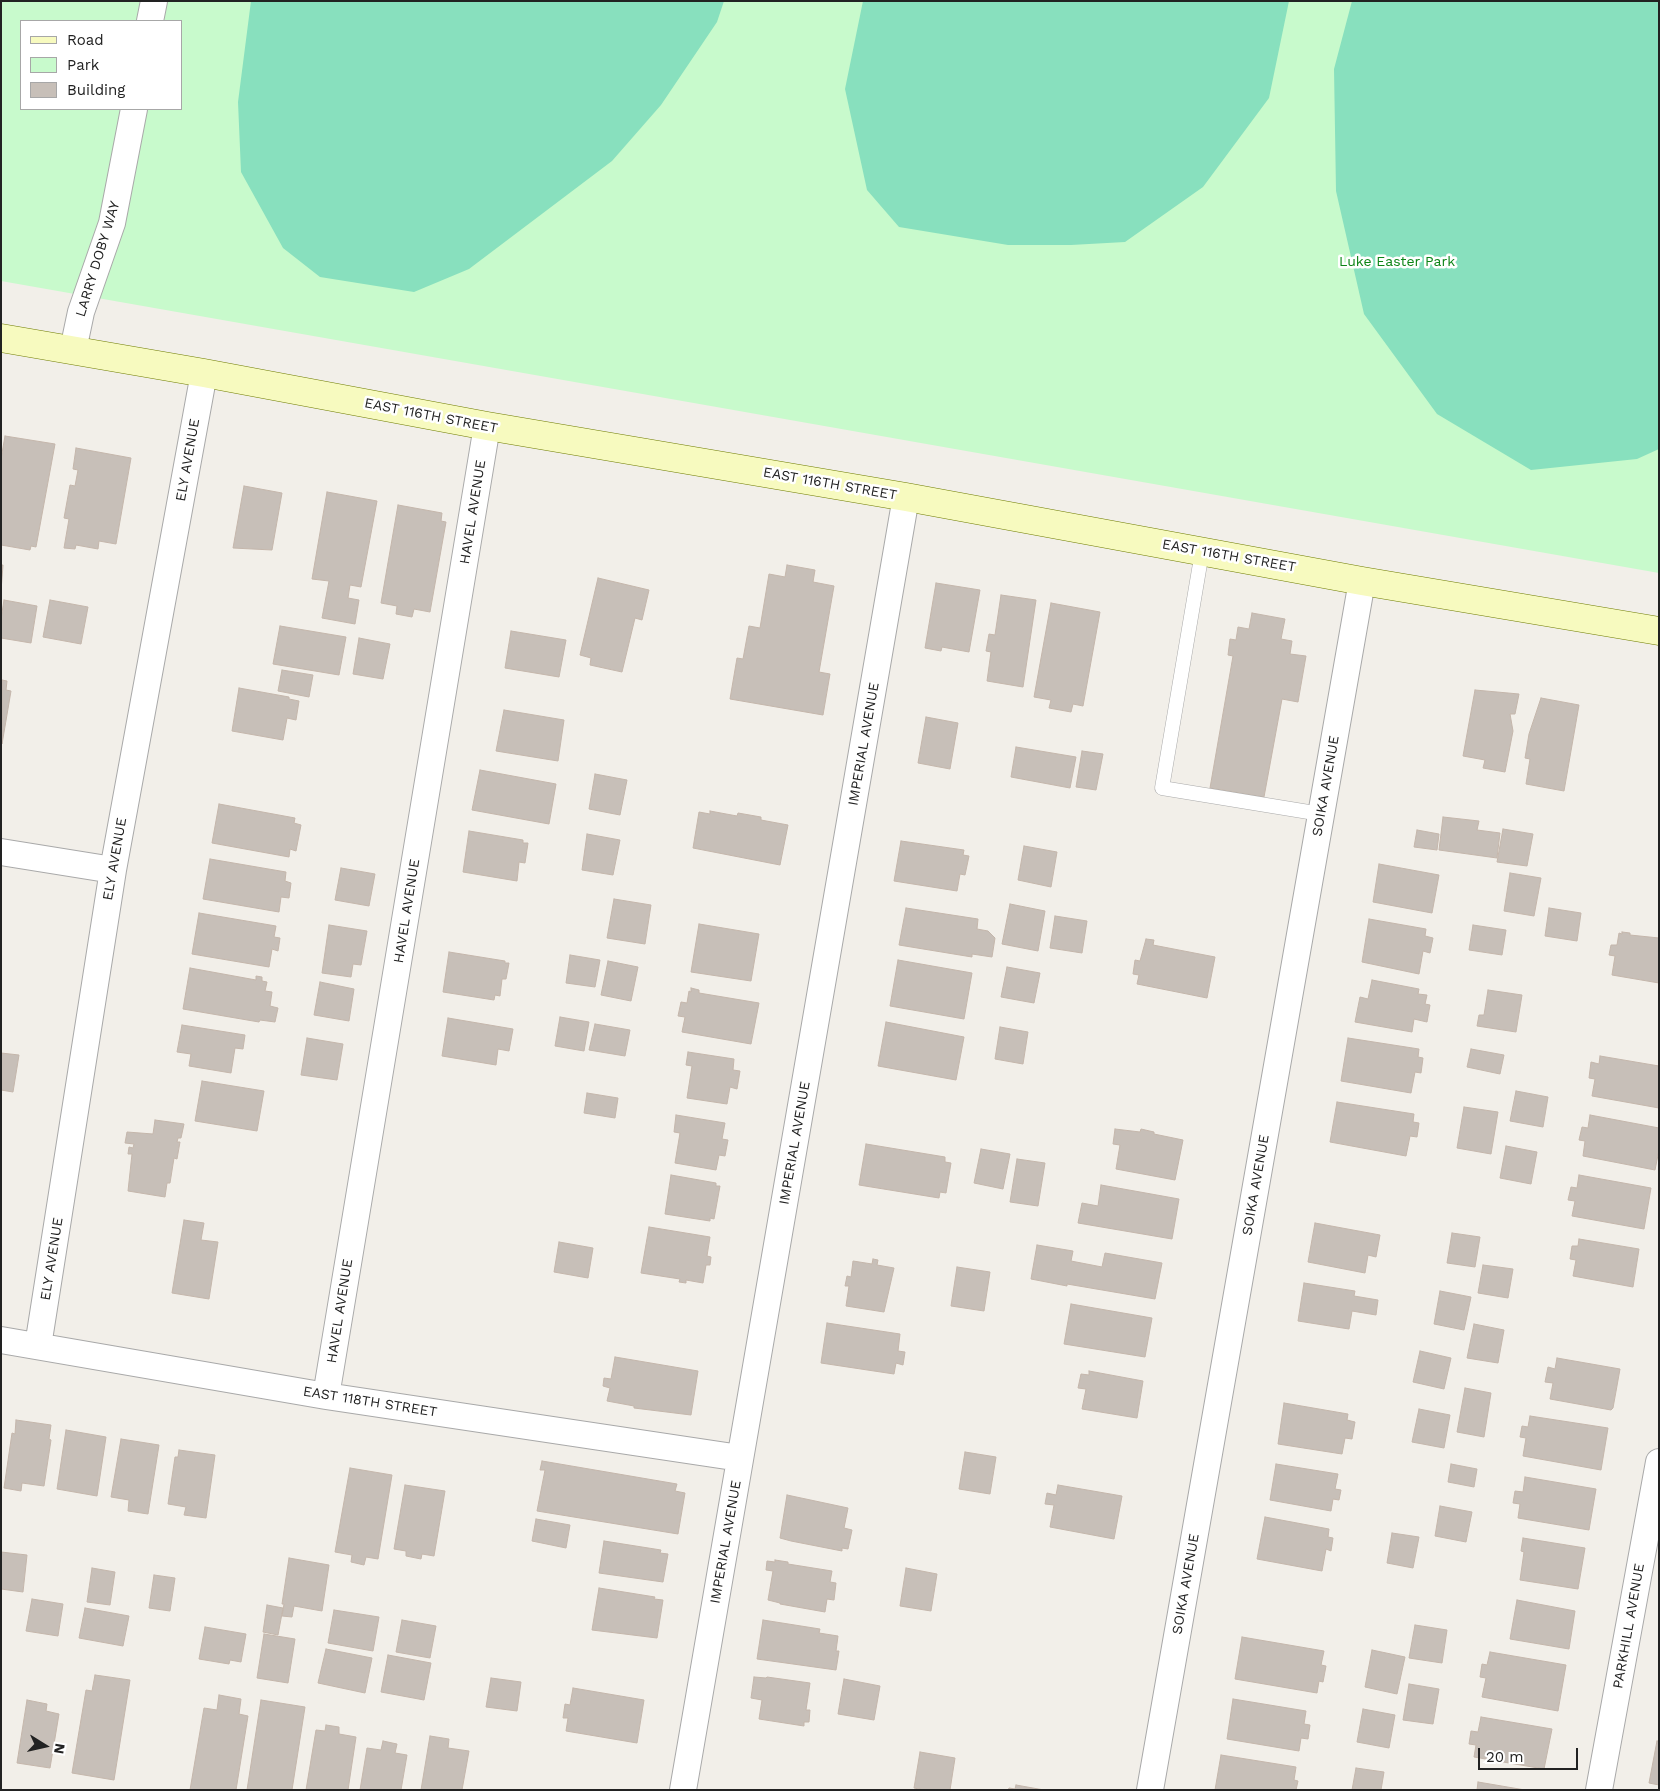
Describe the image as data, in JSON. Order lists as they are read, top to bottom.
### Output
{
  "streets": {
    "main road": ["EAST 116TH STREET"],
    "street": [
      "LARRY DOBY WAY",
      "ELY AVENUE",
      "HAVEL AVENUE",
      "IMPERIAL AVENUE",
      "SOIKA AVENUE",
      "EAST 118TH STREET",
      "PARKHILL AVENUE"
    ]
  },
  "crossings": [
    ["LARRY DOBY WAY", "EAST 116TH STREET"],
    ["EAST 116TH STREET", "ELY AVENUE"],
    ["EAST 116TH STREET", "HAVEL AVENUE"],
    ["EAST 116TH STREET", "IMPERIAL AVENUE"],
    ["EAST 116TH STREET", "SOIKA AVENUE"],
    ["ELY AVENUE", "EAST 118TH STREET"],
    ["HAVEL AVENUE", "EAST 118TH STREET"],
    ["IMPERIAL AVENUE", "EAST 118TH STREET"]
  ],
  "parks": ["Luke Easter Park"],
  "legend": ["Road", "Park", "Building"],
  "scale_bar": "20 m",
  "north": "right"
}
